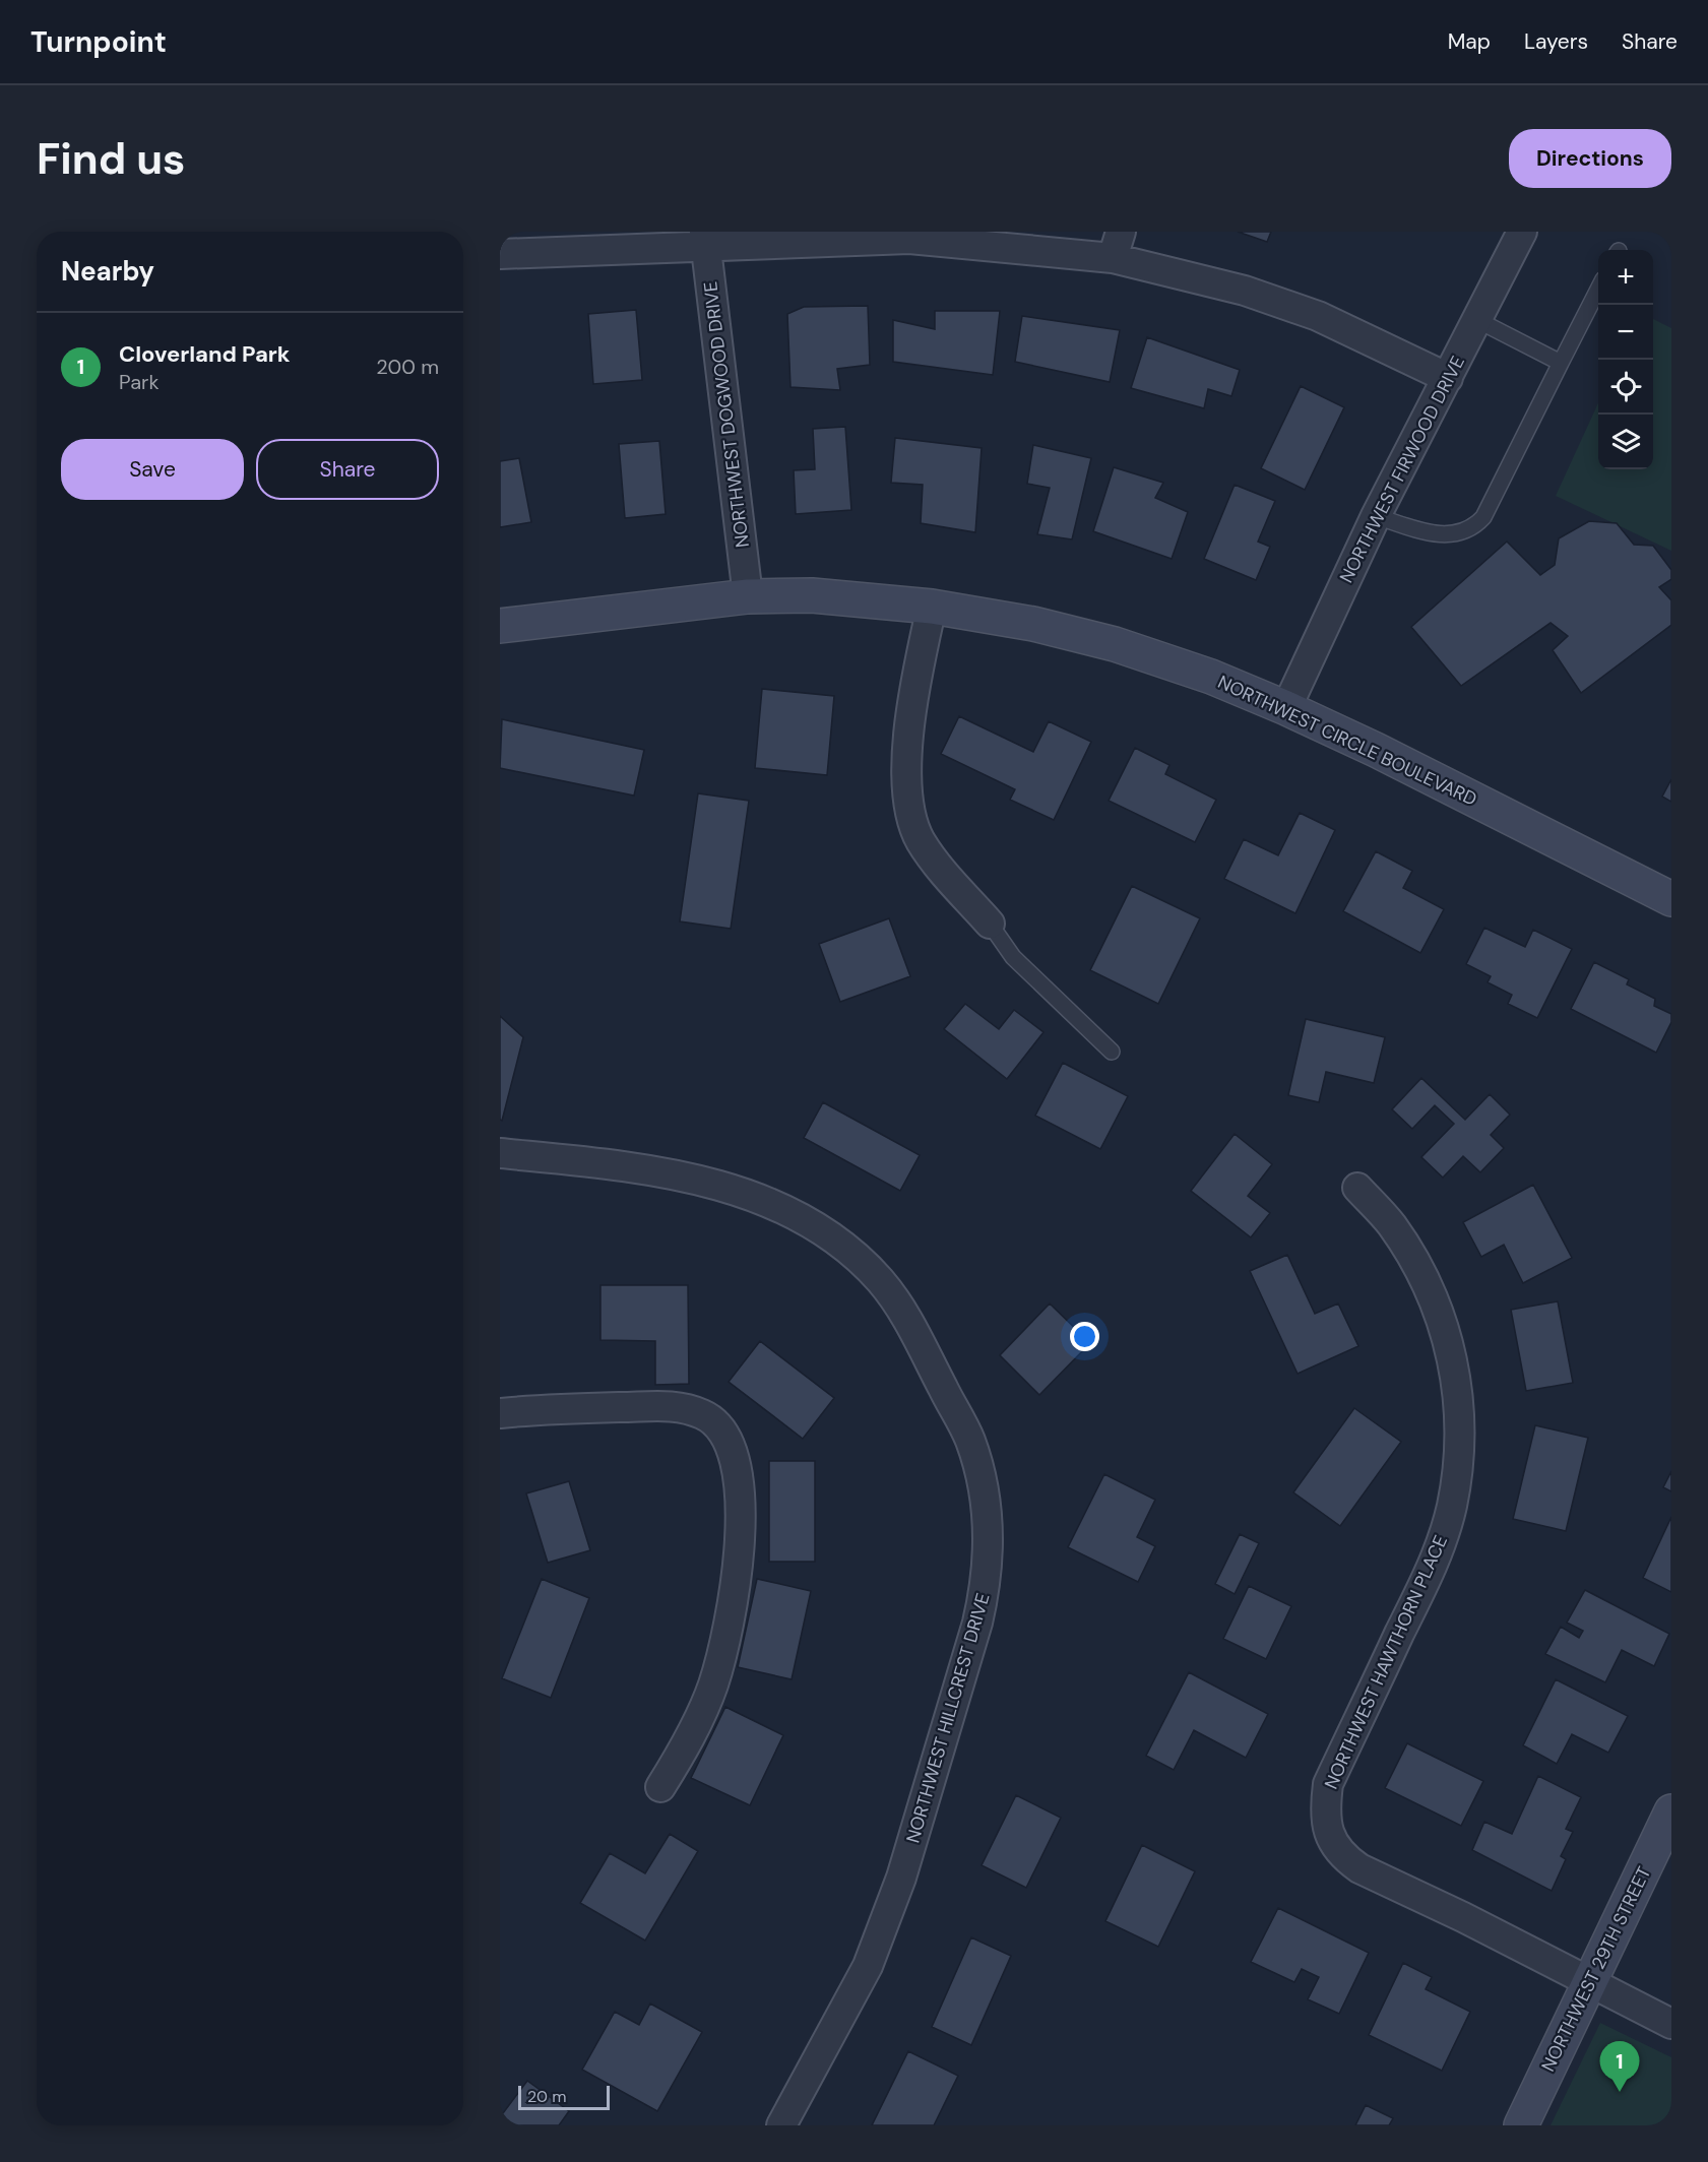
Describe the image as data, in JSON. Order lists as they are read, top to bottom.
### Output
{
  "streets": {
    "main road": ["NORTHWEST CIRCLE BOULEVARD", "NORTHWEST 29TH STREET"],
    "street": [
      "NORTHWEST DOGWOOD DRIVE",
      "NORTHWEST FIRWOOD DRIVE",
      "NORTHWEST HAWTHORN PLACE",
      "NORTHWEST HILLCREST DRIVE"
    ]
  },
  "crossings": [
    ["NORTHWEST DOGWOOD DRIVE", "NORTHWEST CIRCLE BOULEVARD"],
    ["NORTHWEST FIRWOOD DRIVE", "NORTHWEST CIRCLE BOULEVARD"],
    ["NORTHWEST HAWTHORN PLACE", "NORTHWEST 29TH STREET"]
  ],
  "scale_bar": "20 m",
  "page": {
    "header": "Turnpoint",
    "nav": ["Map", "Layers", "Share"],
    "buttons": [
      "Directions",
      ["Save", "Share"]
    ],
    "title": "Find us",
    "heading": "Nearby",
    "map_buttons": ["+", "−"],
    "list": [
      {
        "mark": "1",
        "name": "Cloverland Park",
        "note": "Park",
        "value": "200 m"
      }
    ],
    "pins": "1",
    "scale": "20 m"
  }
}
